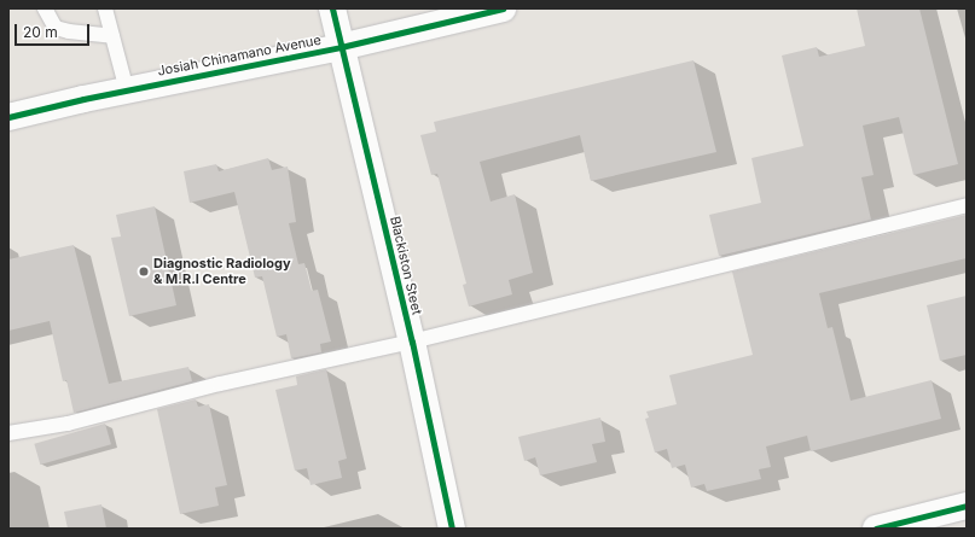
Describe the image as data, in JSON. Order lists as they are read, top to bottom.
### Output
{
  "streets": {
    "street": ["Josiah Chinamano Avenue", "Blackiston Steet"]
  },
  "crossings": [
    ["Josiah Chinamano Avenue", "Blackiston Steet"]
  ],
  "places": ["Diagnostic Radiology & M.R.I Centre"],
  "scale_bar": "20 m"
}
